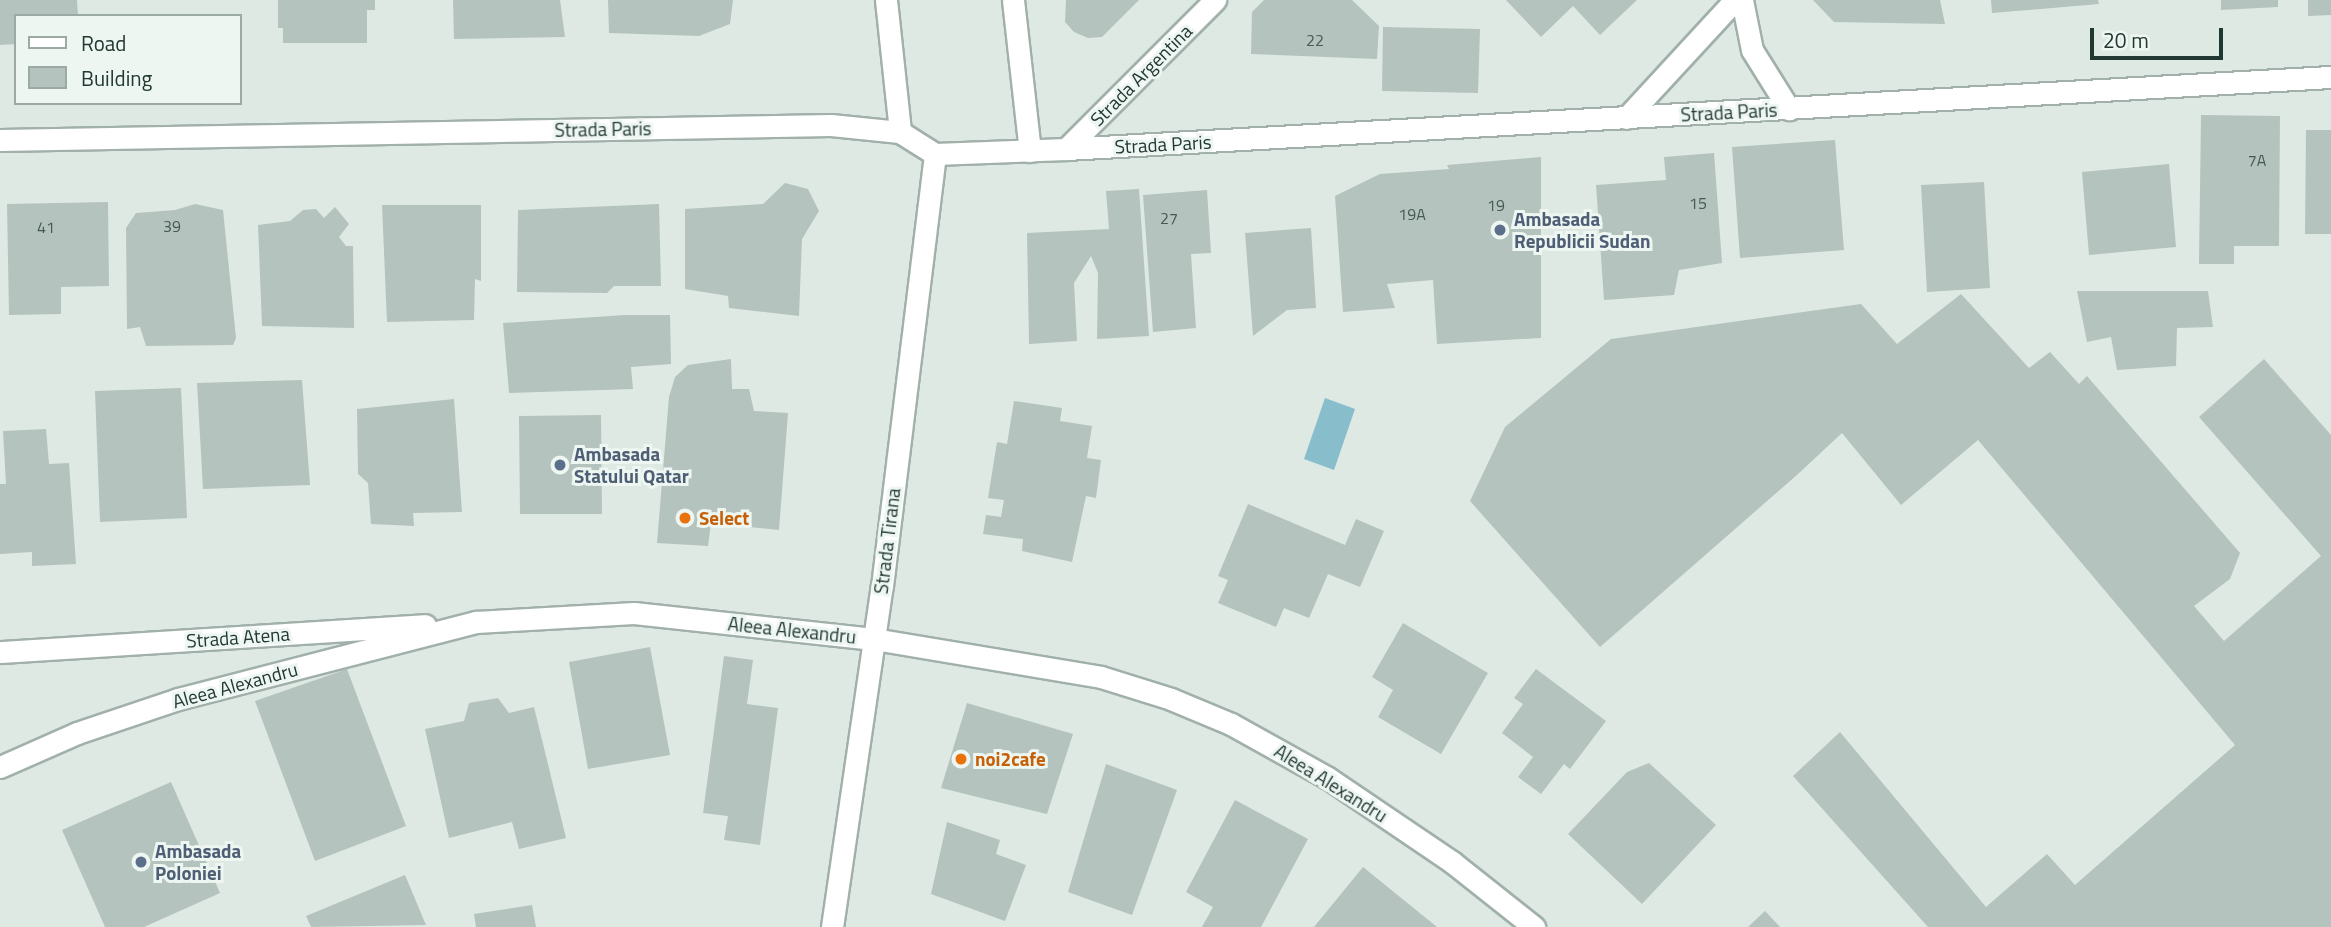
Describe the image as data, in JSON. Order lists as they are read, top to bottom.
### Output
{
  "streets": {
    "street": [
      "Strada Argentina",
      "Strada Paris",
      "Strada Tirana",
      "Aleea Alexandru",
      "Strada Atena"
    ]
  },
  "crossings": [
    ["Strada Argentina", "Strada Paris"],
    ["Strada Paris", "Strada Tirana"],
    ["Strada Tirana", "Aleea Alexandru"],
    ["Aleea Alexandru", "Strada Atena"]
  ],
  "places": [
    "Ambasada Republicii Sudan",
    "Ambasada Statului Qatar",
    "Select",
    "noi2cafe",
    "Ambasada Poloniei"
  ],
  "house_numbers": [
    "22",
    "7A",
    "15",
    "19",
    "19A",
    "27",
    "39",
    "41"
  ],
  "legend": ["Road", "Building"],
  "scale_bar": "20 m"
}
